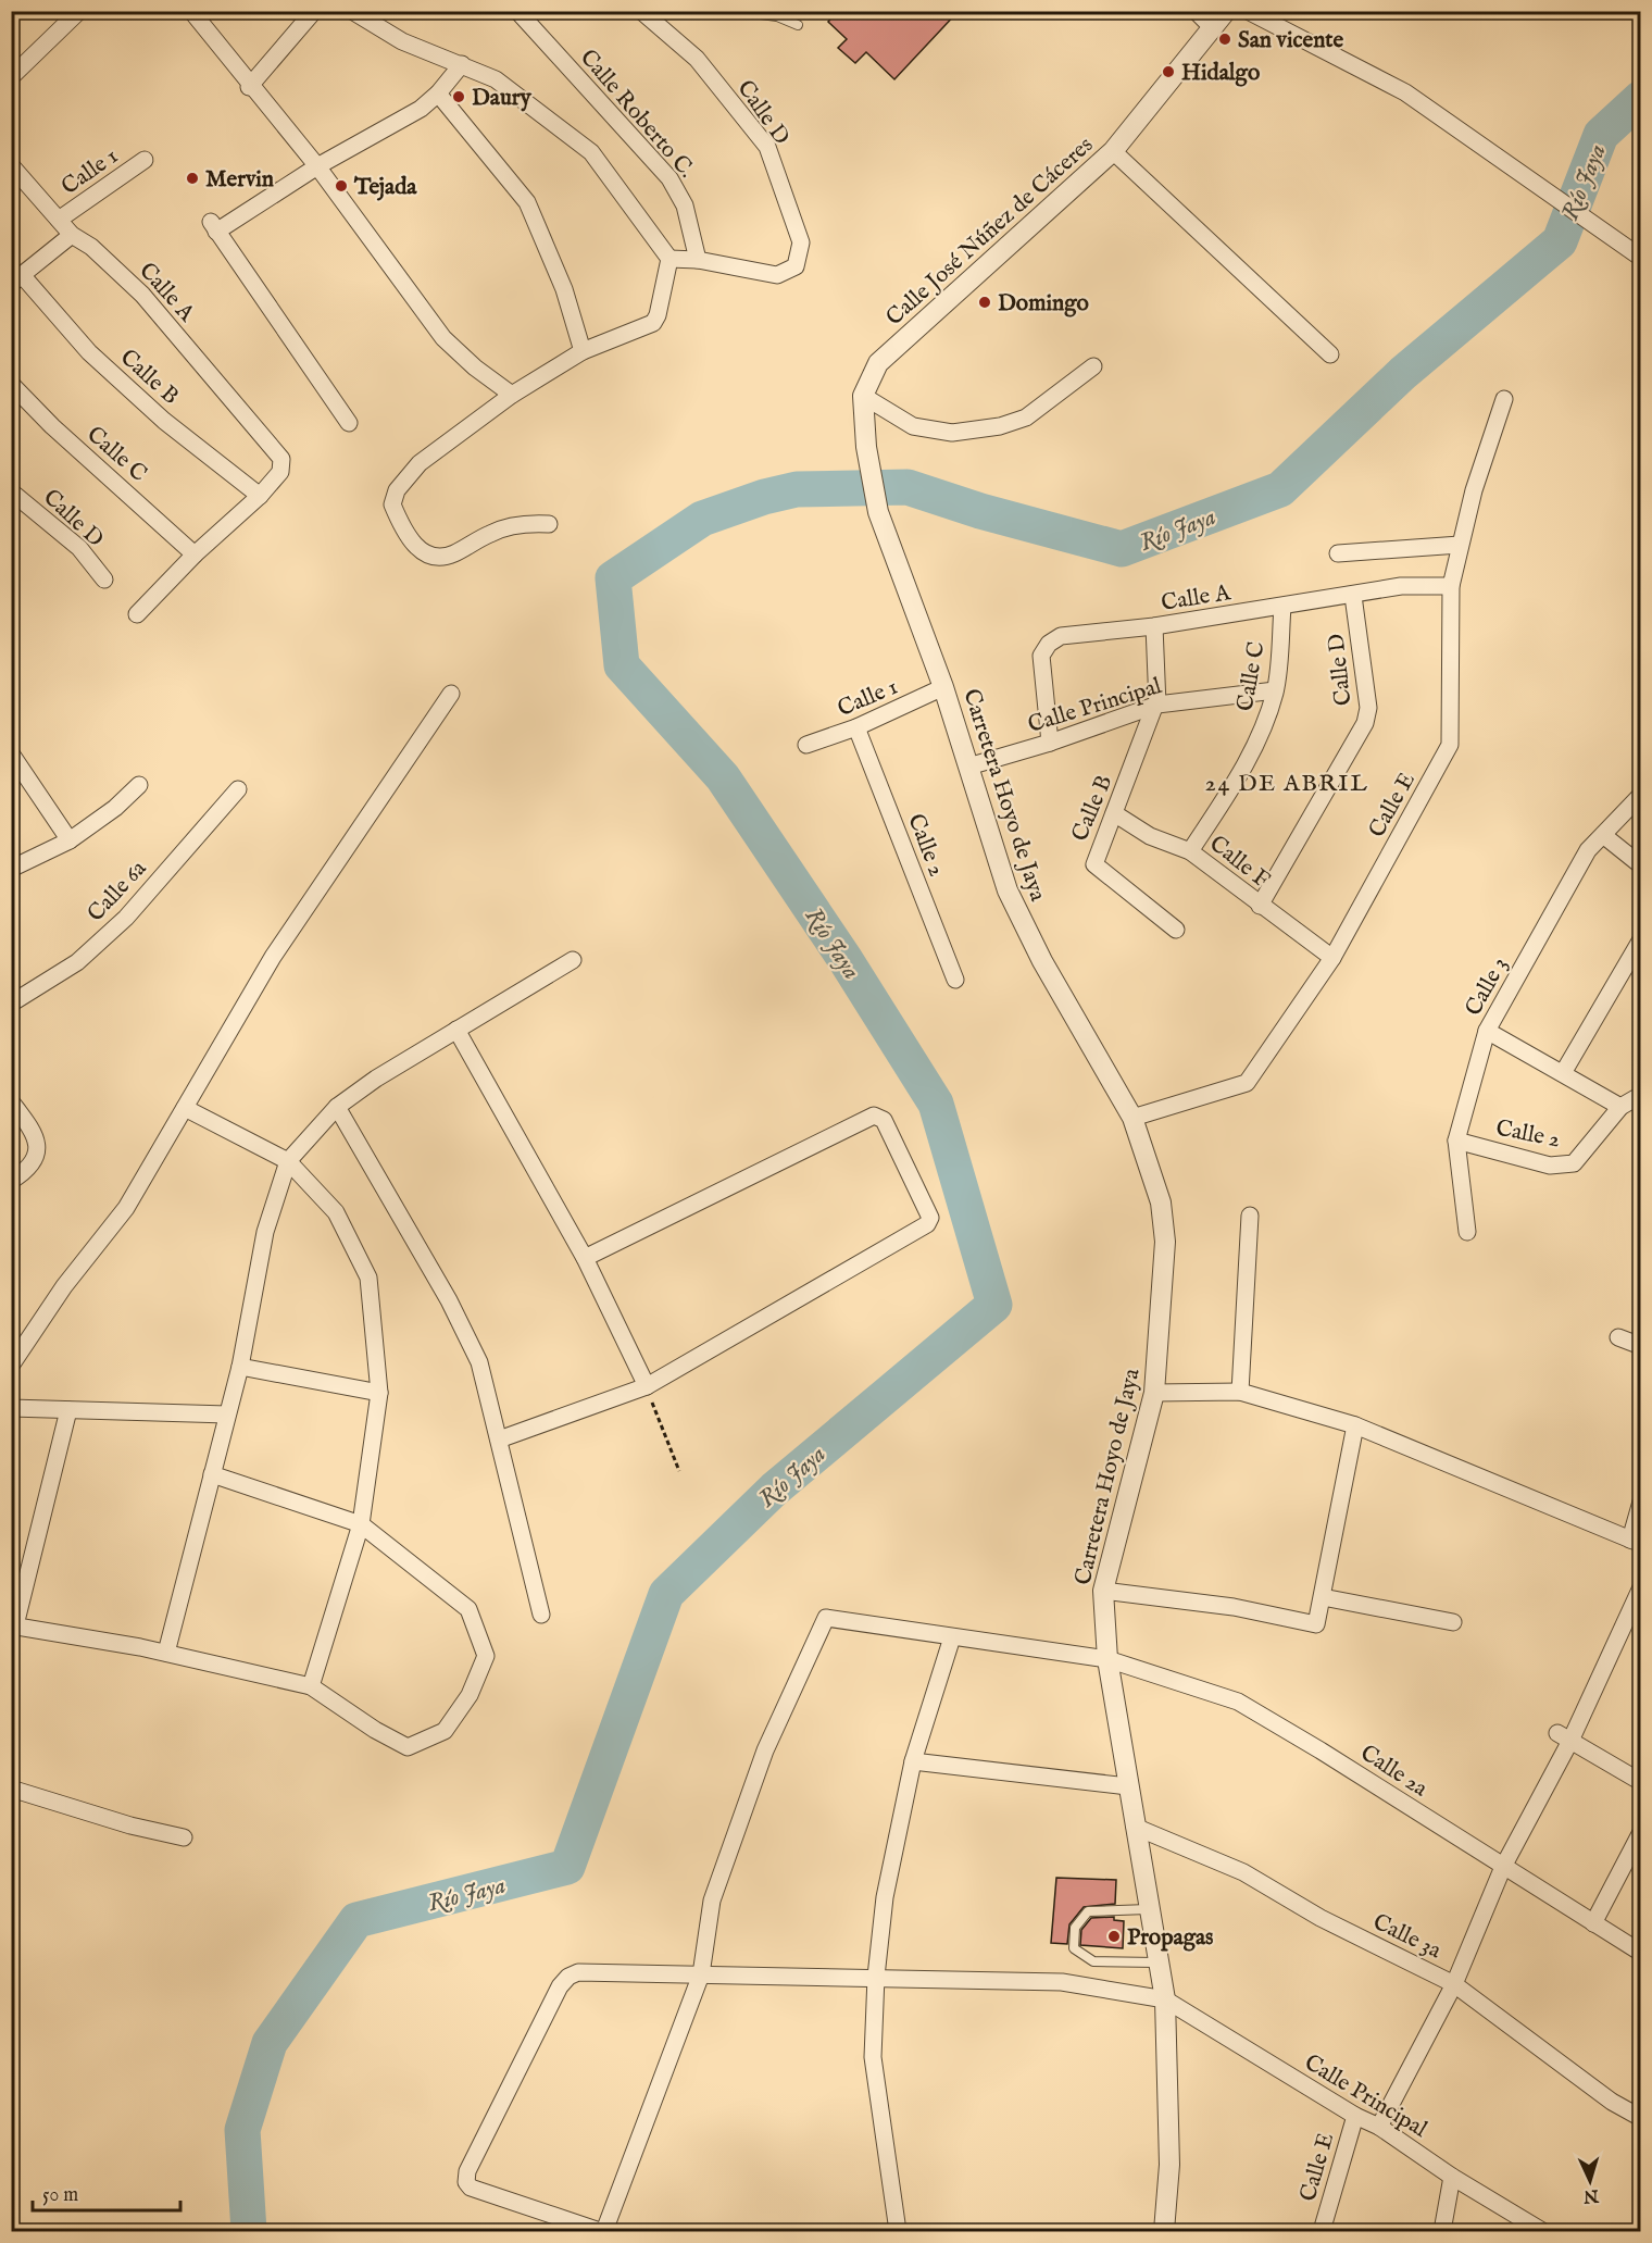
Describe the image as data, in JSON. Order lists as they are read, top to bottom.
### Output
{
  "streets": {
    "street": [
      "Calle D",
      "Calle Roberto C.",
      "Calle 1",
      "Calle José Núñez de Cáceres",
      "Calle A",
      "Calle B",
      "Calle C",
      "Calle Principal",
      "Carretera Hoyo de Jaya",
      "Calle E",
      "Calle 2",
      "Calle F",
      "Calle 6a",
      "Calle 3",
      "Calle 2a",
      "Calle 3a"
    ]
  },
  "crossings": [
    ["Calle D", "Calle Roberto C."],
    ["Calle D", "Calle A"],
    ["Calle D", "Calle F"],
    ["Calle 1", "Calle A"],
    ["Calle 1", "Carretera Hoyo de Jaya"],
    ["Calle 1", "Calle 2"],
    ["Calle José Núñez de Cáceres", "Carretera Hoyo de Jaya"],
    ["Calle A", "Calle B"],
    ["Calle A", "Calle C"],
    ["Calle A", "Calle Principal"],
    ["Calle A", "Calle E"],
    ["Calle B", "Calle Principal"],
    ["Calle B", "Calle F"],
    ["Calle C", "Calle Principal"],
    ["Calle C", "Calle F"],
    ["Calle Principal", "Carretera Hoyo de Jaya"],
    ["Calle Principal", "Calle E"],
    ["Carretera Hoyo de Jaya", "Calle E"],
    ["Carretera Hoyo de Jaya", "Calle 2a"],
    ["Carretera Hoyo de Jaya", "Calle 3a"],
    ["Calle E", "Calle F"],
    ["Calle 2", "Calle 3"]
  ],
  "districts": ["24 DE ABRIL"],
  "water": ["Río Jaya"],
  "places": [
    "San vicente",
    "Hidalgo",
    "Daury",
    "Mervin",
    "Tejada",
    "Domingo",
    "Propagas"
  ],
  "scale_bar": "50 m",
  "north": "bottom"
}
